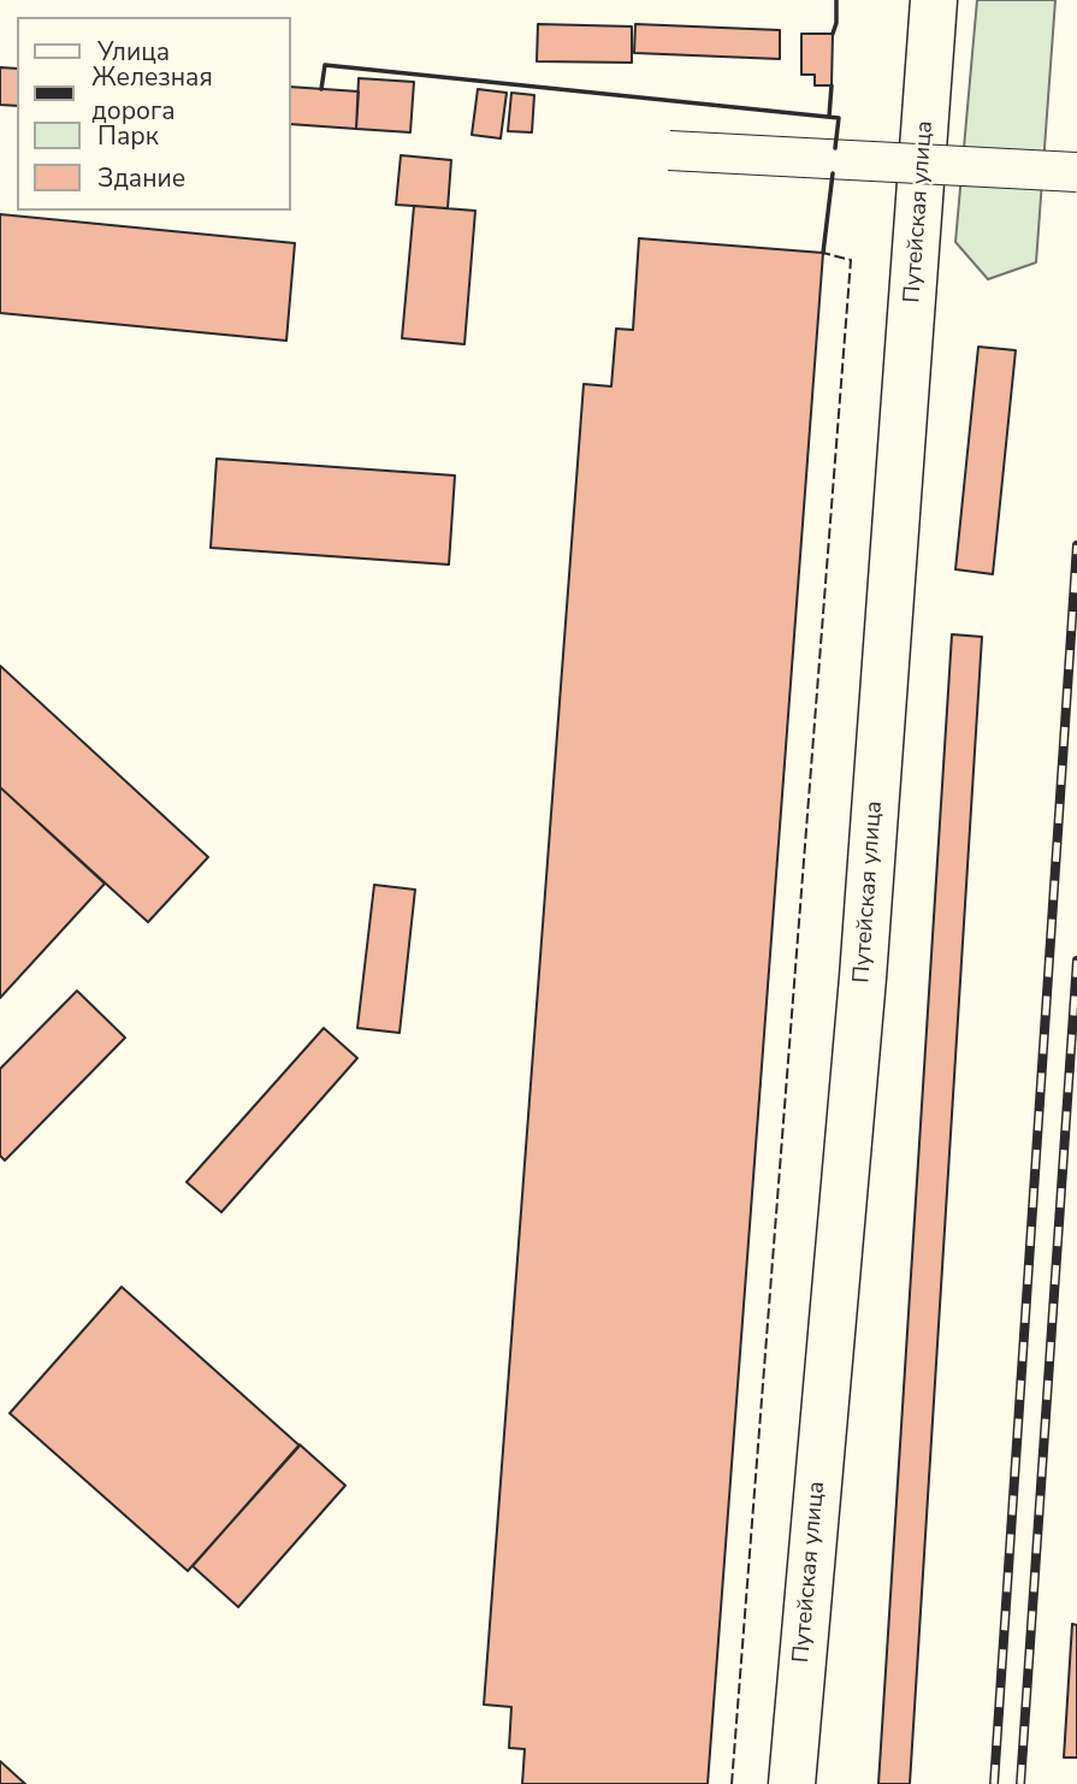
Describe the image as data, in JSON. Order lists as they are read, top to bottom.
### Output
{
  "streets": {
    "main road": ["Путейская улица"]
  },
  "legend": [
    "Улица",
    "Железная дорога",
    "Парк",
    "Здание"
  ]
}
